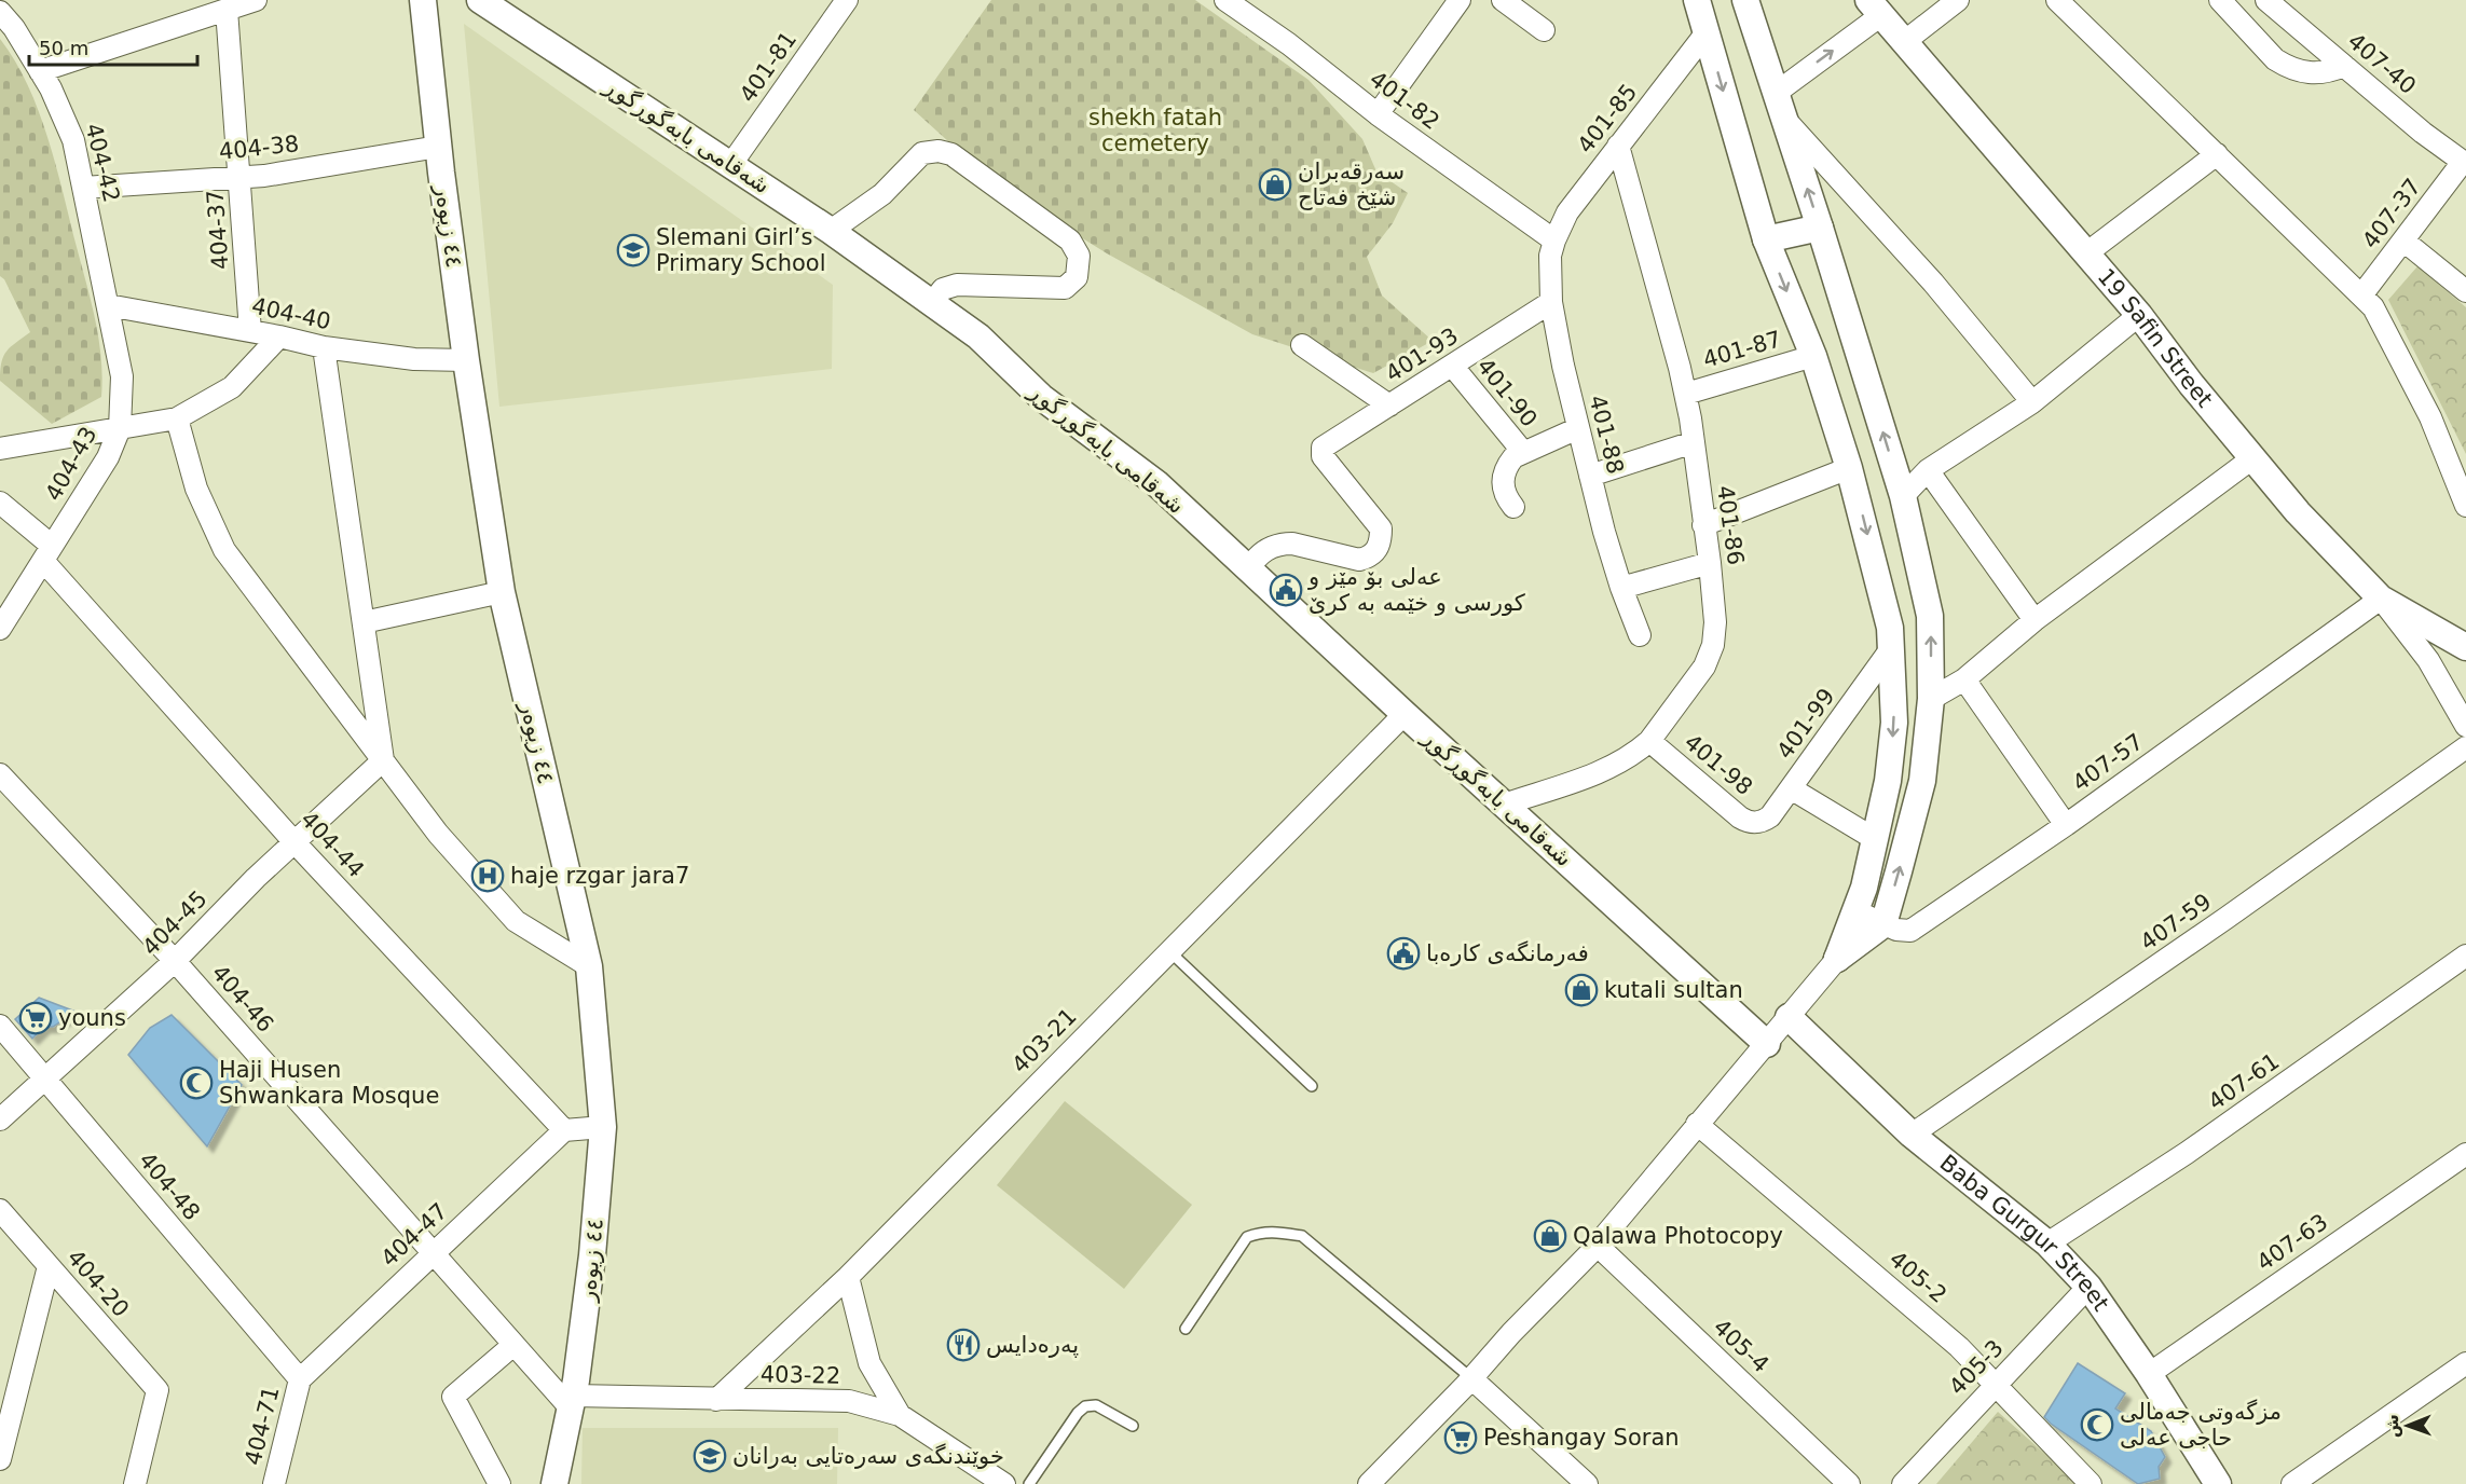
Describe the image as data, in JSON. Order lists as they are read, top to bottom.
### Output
{
  "streets": {
    "street": [
      "407-40",
      "401-81",
      "401-82",
      "401-85",
      "شەقامی بابەگوڕگوڕ",
      "404-38",
      "404-42",
      "407-37",
      "٤٤ زیوەر",
      "404-37",
      "404-40",
      "19 Safin Street",
      "401-87",
      "401-93",
      "401-90",
      "401-88",
      "404-43",
      "401-86",
      "401-99",
      "407-57",
      "401-98",
      "404-44",
      "407-59",
      "404-45",
      "404-46",
      "403-21",
      "407-61",
      "404-48",
      "404-47",
      "Baba Gurgur Street",
      "407-63",
      "405-2",
      "404-20",
      "405-4",
      "405-3",
      "403-22",
      "404-71"
    ]
  },
  "crossings": [
    ["407-40", "407-37"],
    ["401-81", "شەقامی بابەگوڕگوڕ"],
    ["401-82", "401-85"],
    ["401-82", "401-88"],
    ["401-85", "401-88"],
    ["401-85", "401-86"],
    ["شەقامی بابەگوڕگوڕ", "401-93"],
    ["شەقامی بابەگوڕگوڕ", "401-86"],
    ["شەقامی بابەگوڕگوڕ", "403-21"],
    ["404-38", "404-42"],
    ["404-38", "٤٤ زیوەر"],
    ["404-38", "404-37"],
    ["404-42", "404-40"],
    ["404-42", "404-43"],
    ["٤٤ زیوەر", "404-40"],
    ["٤٤ زیوەر", "404-46"],
    ["٤٤ زیوەر", "403-22"],
    ["404-37", "404-40"],
    ["404-40", "404-43"],
    ["19 Safin Street", "407-57"],
    ["401-87", "401-86"],
    ["401-93", "401-90"],
    ["401-93", "401-88"],
    ["404-43", "404-44"],
    ["401-86", "401-98"],
    ["401-99", "401-98"],
    ["404-44", "404-45"],
    ["404-44", "404-47"],
    ["407-59", "Baba Gurgur Street"],
    ["404-45", "404-46"],
    ["404-45", "404-48"],
    ["404-46", "404-47"],
    ["404-46", "403-22"],
    ["403-21", "403-22"],
    ["407-61", "Baba Gurgur Street"],
    ["404-48", "404-47"],
    ["404-48", "404-71"],
    ["404-47", "404-71"],
    ["Baba Gurgur Street", "407-63"],
    ["Baba Gurgur Street", "405-3"],
    ["405-2", "405-3"]
  ],
  "parks": ["shekh fatah cemetery"],
  "places": {
    "shop": ["سەرقەبران شێخ فەتاح", "kutali sultan", "Qalawa Photocopy"],
    "school or university": ["Slemani Girl’s Primary School", "خوێندنگەی سەرەتایی بەرانان"],
    "public building": ["عەلی بۆ مێز و کورسی و خێمە بە کرێ", "فەرمانگەی کارەبا"],
    "hospital": ["haje rzgar jara7"],
    "supermarket": ["youns", "Peshangay Soran"],
    "mosque": ["Haji Husen Shwankara Mosque", "مزگەوتی جەمالی حاجی عەلی"],
    "restaurant": ["پەرەدایس"]
  },
  "scale_bar": "50 m",
  "north": "left"
}
